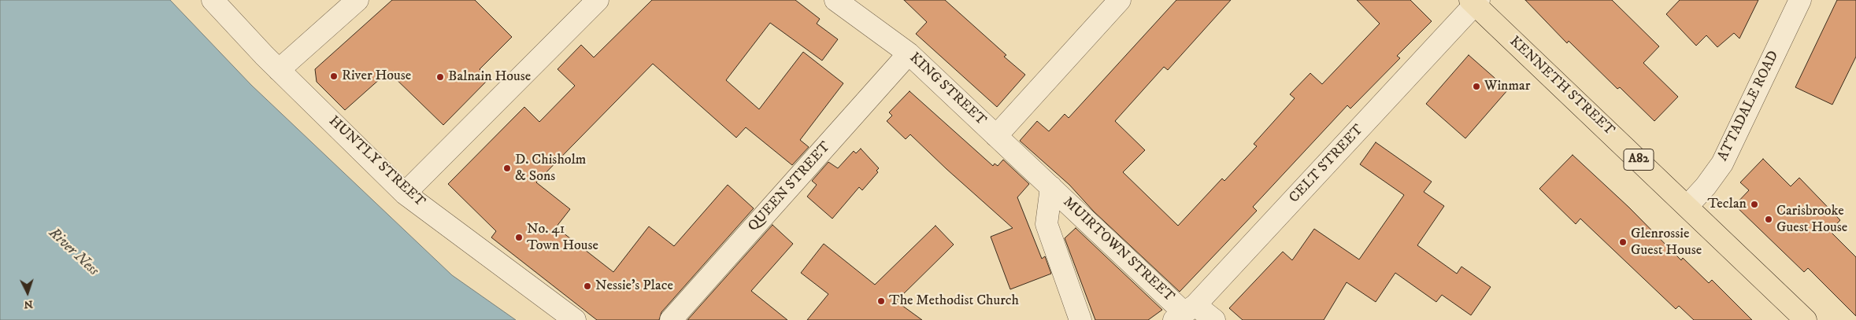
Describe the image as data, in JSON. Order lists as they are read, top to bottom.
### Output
{
  "streets": {
    "highway": ["KENNETH STREET", "A82"],
    "street": [
      "KING STREET",
      "ATTADALE ROAD",
      "HUNTLY STREET",
      "CELT STREET",
      "QUEEN STREET",
      "MUIRTOWN STREET"
    ]
  },
  "crossings": [
    ["KENNETH STREET", "ATTADALE ROAD"],
    ["KENNETH STREET", "CELT STREET"],
    ["KING STREET", "QUEEN STREET"],
    ["KING STREET", "MUIRTOWN STREET"],
    ["CELT STREET", "MUIRTOWN STREET"]
  ],
  "water": ["River Ness"],
  "places": [
    "River House",
    "Balnain House",
    "Winmar",
    "D. Chisholm & Sons",
    "Teclan",
    "Carisbrooke Guest House",
    "No. 41 Town House",
    "Glenrossie Guest House",
    "Nessie's Place",
    "The Methodist Church"
  ],
  "north": "bottom"
}
